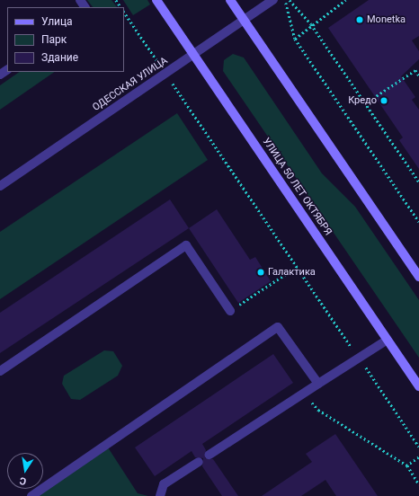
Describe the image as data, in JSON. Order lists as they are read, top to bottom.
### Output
{
  "streets": {
    "main road": ["УЛИЦА 50 ЛЕТ ОКТЯБРЯ"],
    "street": ["ОДЕССКАЯ УЛИЦА"]
  },
  "crossings": [
    ["ОДЕССКАЯ УЛИЦА", "УЛИЦА 50 ЛЕТ ОКТЯБРЯ"]
  ],
  "places": ["Monetka", "Кредо", "Галактика"],
  "legend": ["Улица", "Парк", "Здание"],
  "north": "bottom"
}
